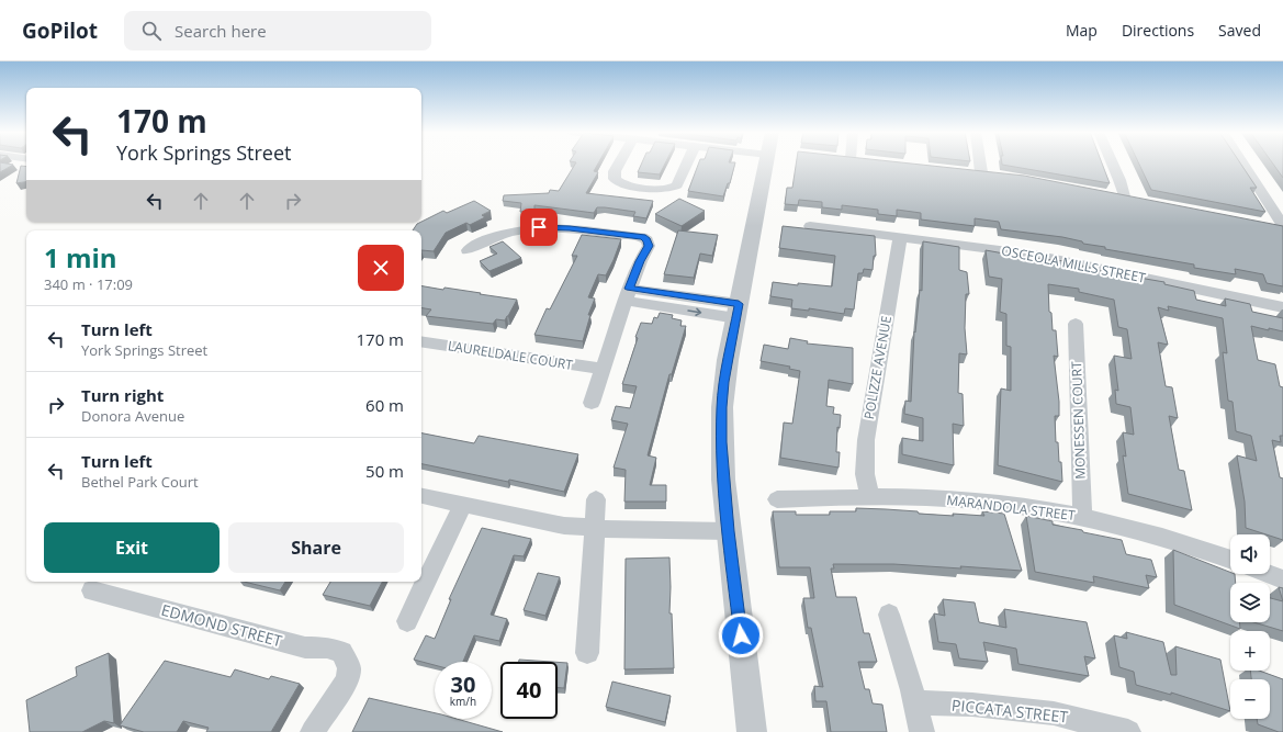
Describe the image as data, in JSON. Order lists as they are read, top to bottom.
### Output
{
  "streets": {
    "street": [
      "OSCEOLA MILLS STREET",
      "LAURELDALE COURT",
      "POLIZZE AVENUE",
      "MONESSEN COURT",
      "MARANDOLA STREET",
      "EDMOND STREET",
      "PICCATA STREET"
    ]
  },
  "crossings": [
    ["OSCEOLA MILLS STREET", "POLIZZE AVENUE"],
    ["POLIZZE AVENUE", "MARANDOLA STREET"],
    ["MONESSEN COURT", "MARANDOLA STREET"]
  ],
  "page": {
    "header": "GoPilot",
    "search": "Search here",
    "nav": ["Map", "Directions", "Saved"],
    "turn": ["170 m", "York Springs Street"],
    "heading": ["1 min", "340 m · 17:09"],
    "list": [
      {
        "name": "Turn left",
        "note": "York Springs Street",
        "value": "170 m"
      },
      {
        "name": "Turn right",
        "note": "Donora Avenue",
        "value": "60 m"
      },
      {
        "name": "Turn left",
        "note": "Bethel Park Court",
        "value": "50 m"
      }
    ],
    "buttons": ["Exit", "Share"],
    "map_buttons": ["+", "−"],
    "speed": "30 km/h",
    "limit": "40"
  }
}
